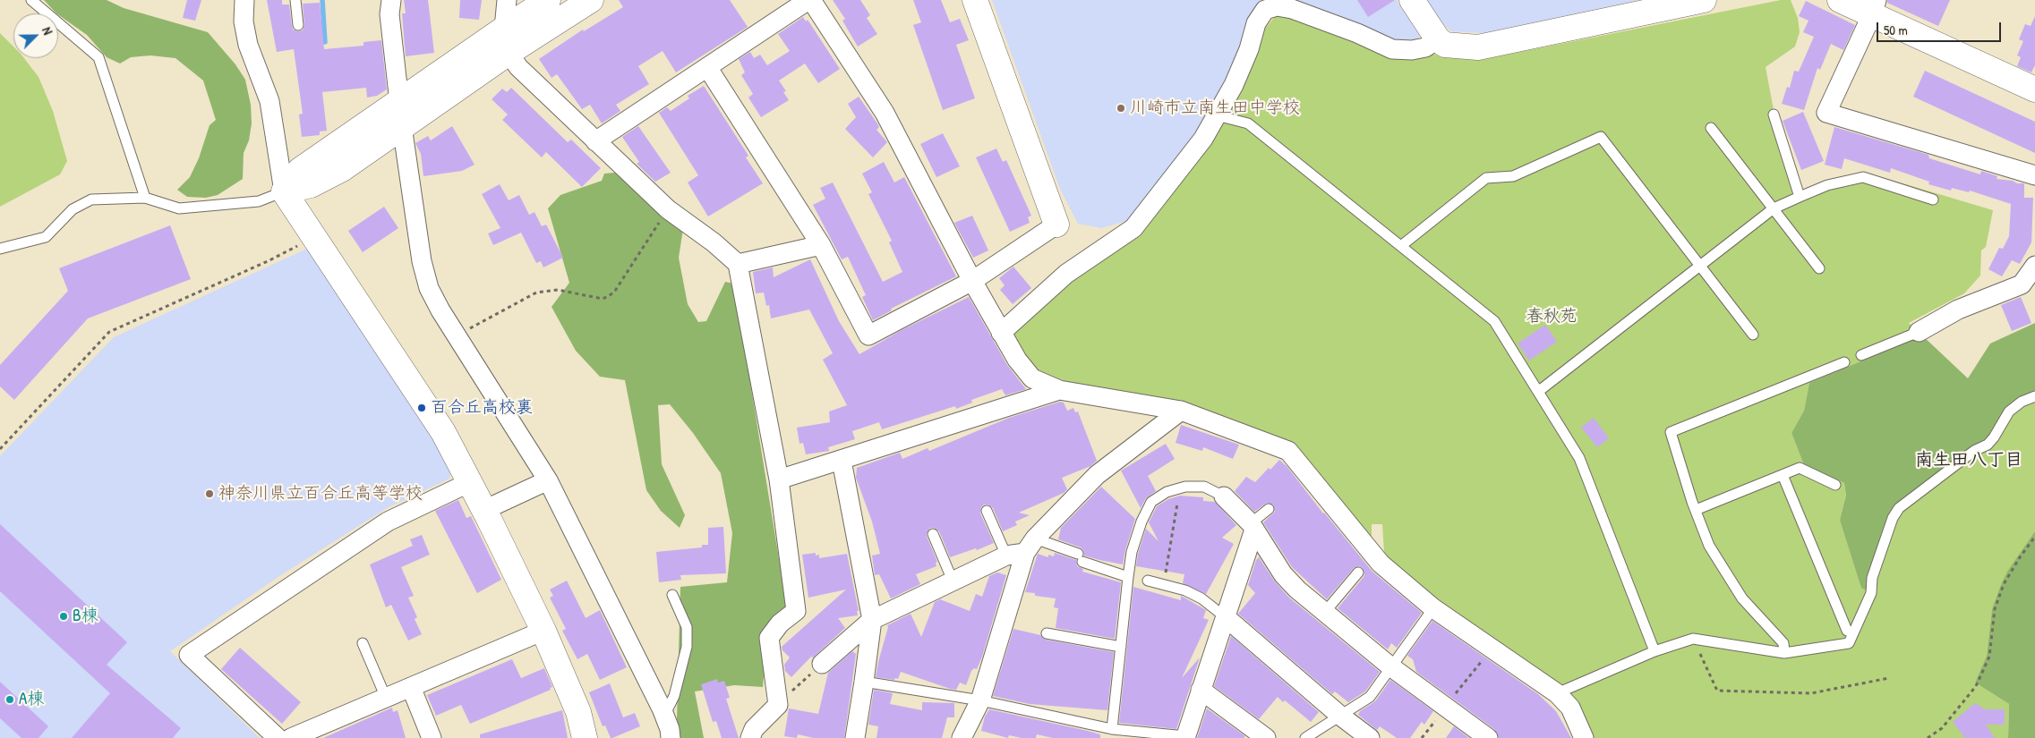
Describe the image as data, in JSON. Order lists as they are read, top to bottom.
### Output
{
  "districts": ["南生田八丁目"],
  "parks": ["春秋苑"],
  "places": [
    "川崎市立南生田中学校",
    "百合丘高校裏",
    "神奈川県立百合丘高等学校",
    "B棟",
    "A棟"
  ],
  "scale_bar": "50 m",
  "north": "top right"
}
